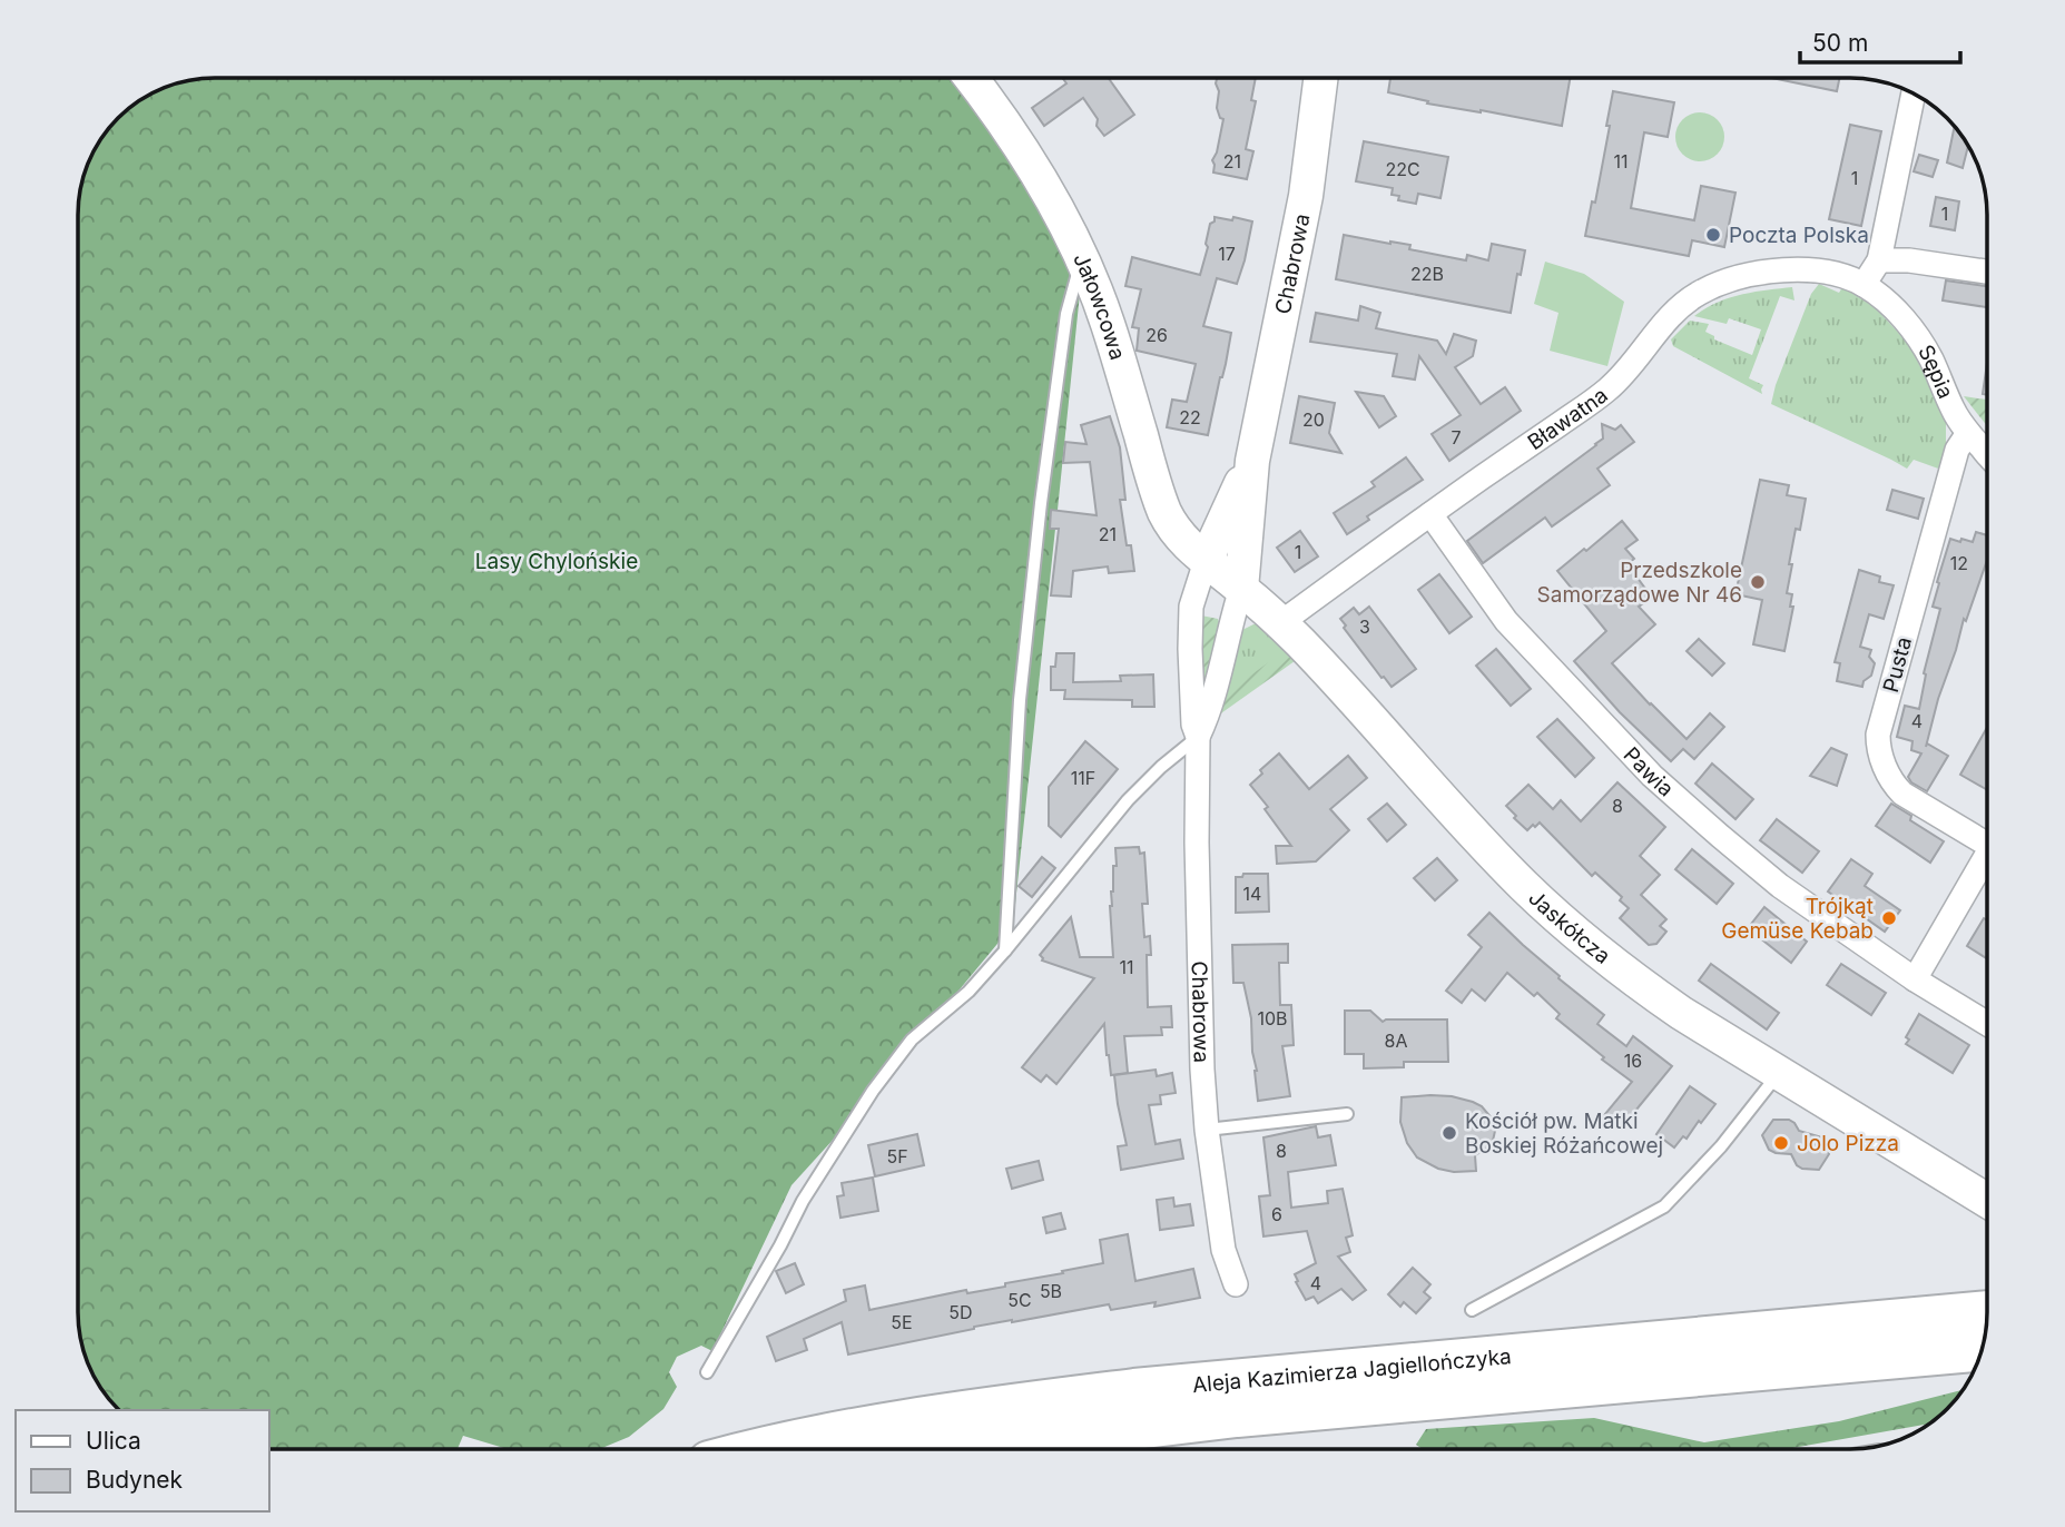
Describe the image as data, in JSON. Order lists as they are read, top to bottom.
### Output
{
  "streets": {
    "highway": ["Aleja Kazimierza Jagiellończyka"],
    "street": [
      "Chabrowa",
      "Jałowcowa",
      "Sępia",
      "Bławatna",
      "Pusta",
      "Pawia",
      "Jaskółcza"
    ]
  },
  "crossings": [
    ["Chabrowa", "Jałowcowa"],
    ["Chabrowa", "Jaskółcza"],
    ["Jałowcowa", "Jaskółcza"],
    ["Sępia", "Bławatna"],
    ["Sępia", "Pusta"],
    ["Bławatna", "Pawia"],
    ["Bławatna", "Jaskółcza"]
  ],
  "parks": ["Lasy Chylońskie"],
  "places": [
    "Poczta Polska",
    "Przedszkole Samorządowe Nr 46",
    "Trójkąt Gemüse Kebab",
    "Kościół pw. Matki Boskiej Różańcowej",
    "Jolo Pizza"
  ],
  "house_numbers": [
    "21",
    "11",
    "22C",
    "1",
    "1",
    "17",
    "22B",
    "26",
    "22",
    "20",
    "7",
    "21",
    "1",
    "12",
    "3",
    "4",
    "11F",
    "8",
    "14",
    "11",
    "10B",
    "8A",
    "16",
    "8",
    "5F",
    "6",
    "4",
    "5B",
    "5C",
    "5D",
    "5E"
  ],
  "legend": ["Ulica", "Budynek"],
  "scale_bar": "50 m"
}
